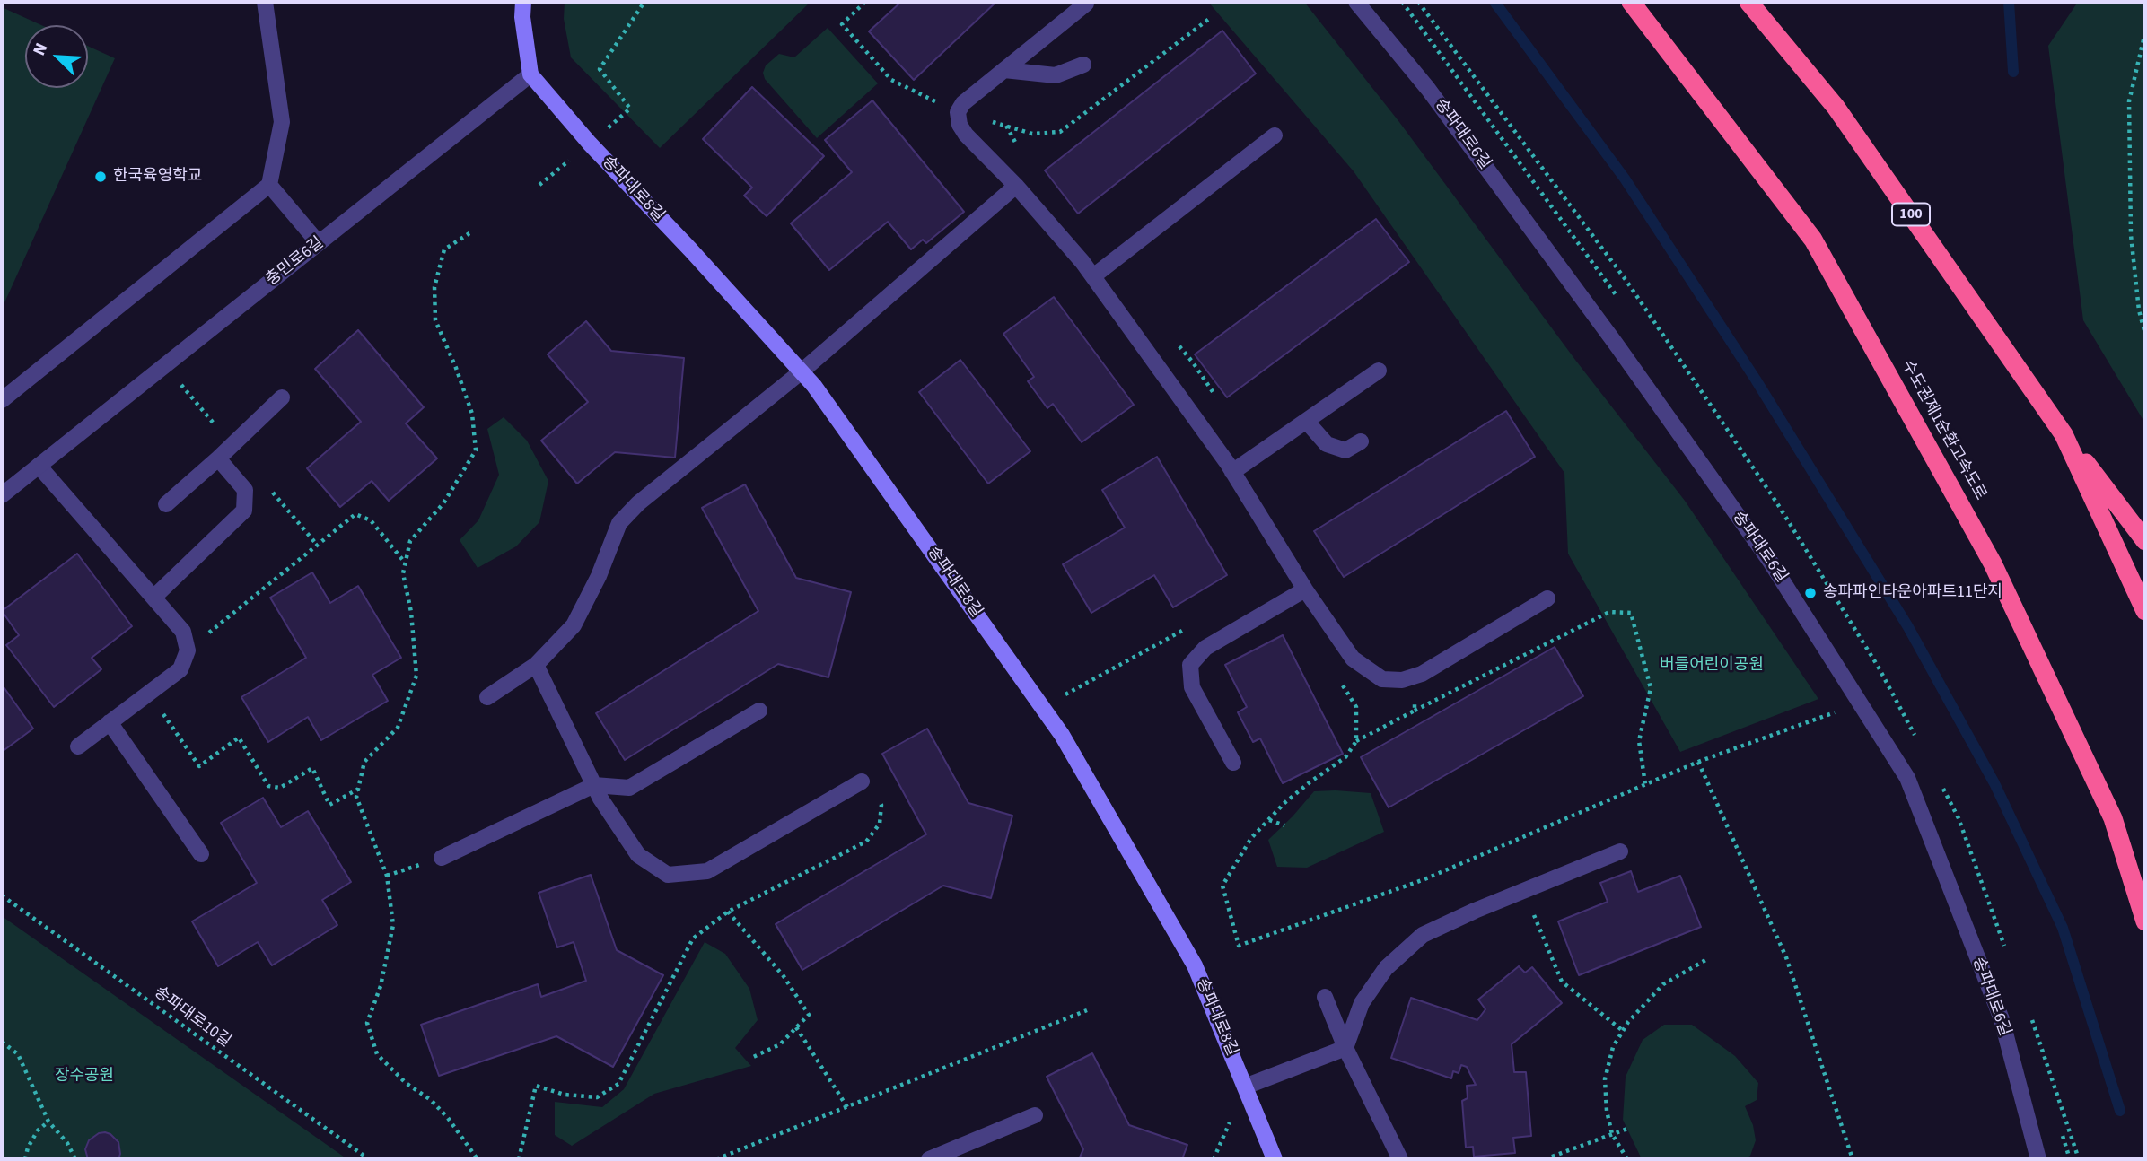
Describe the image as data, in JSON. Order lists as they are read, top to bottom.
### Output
{
  "streets": {
    "highway": ["100", "수도권제1순환고속도로"],
    "street": ["송파대로6길", "송파대로8길", "충민로6길"],
    "path": ["송파대로10길"]
  },
  "crossings": [
    ["송파대로8길", "충민로6길"]
  ],
  "parks": ["버들어린이공원", "장수공원"],
  "places": ["한국육영학교", "송파파인타운아파트11단지"],
  "north": "top left"
}
